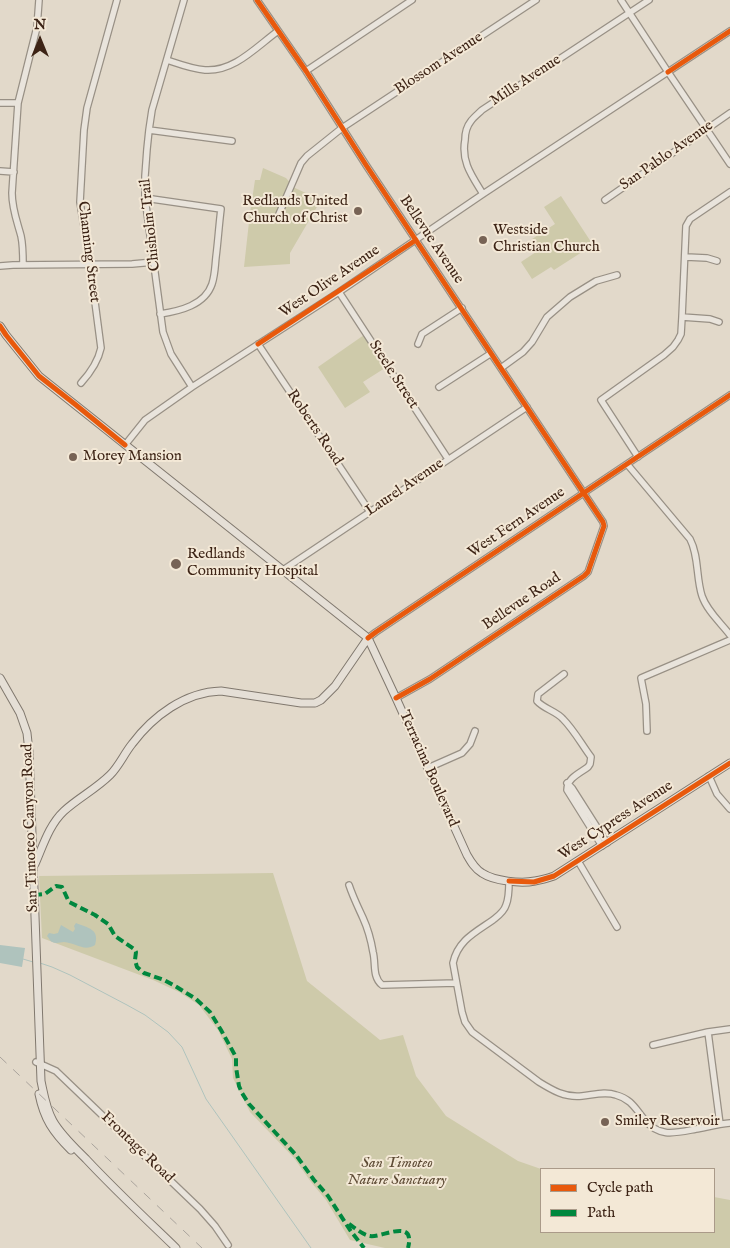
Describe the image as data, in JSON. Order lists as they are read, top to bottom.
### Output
{
  "streets": {
    "main road": [
      "West Fern Avenue",
      "Terracina Boulevard",
      "West Cypress Avenue",
      "San Timoteo Canyon Road"
    ],
    "street": [
      "Blossom Avenue",
      "Mills Avenue",
      "San Pablo Avenue",
      "Chisholm Trail",
      "Bellevue Avenue",
      "Channing Street",
      "West Olive Avenue",
      "Steele Street",
      "Roberts Road",
      "Laurel Avenue",
      "Bellevue Road",
      "Frontage Road"
    ]
  },
  "crossings": [
    ["Blossom Avenue", "Bellevue Avenue"],
    ["Mills Avenue", "West Olive Avenue"],
    ["Chisholm Trail", "West Olive Avenue"],
    ["Bellevue Avenue", "West Olive Avenue"],
    ["Bellevue Avenue", "Laurel Avenue"],
    ["Bellevue Avenue", "West Fern Avenue"],
    ["Bellevue Avenue", "Bellevue Road"],
    ["West Olive Avenue", "Steele Street"],
    ["West Olive Avenue", "Roberts Road"],
    ["West Olive Avenue", "Terracina Boulevard"],
    ["Steele Street", "Laurel Avenue"],
    ["Roberts Road", "Laurel Avenue"],
    ["Laurel Avenue", "Terracina Boulevard"],
    ["West Fern Avenue", "Bellevue Road"],
    ["West Fern Avenue", "Terracina Boulevard"],
    ["West Fern Avenue", "San Timoteo Canyon Road"],
    ["Bellevue Road", "Terracina Boulevard"],
    ["Terracina Boulevard", "West Cypress Avenue"],
    ["San Timoteo Canyon Road", "Frontage Road"]
  ],
  "parks": ["San Timoteo Nature Sanctuary"],
  "places": [
    "Redlands United Church of Christ",
    "Westside Christian Church",
    "Morey Mansion",
    "Redlands Community Hospital",
    "Smiley Reservoir"
  ],
  "legend": ["Cycle path", "Path"],
  "north": "top"
}
